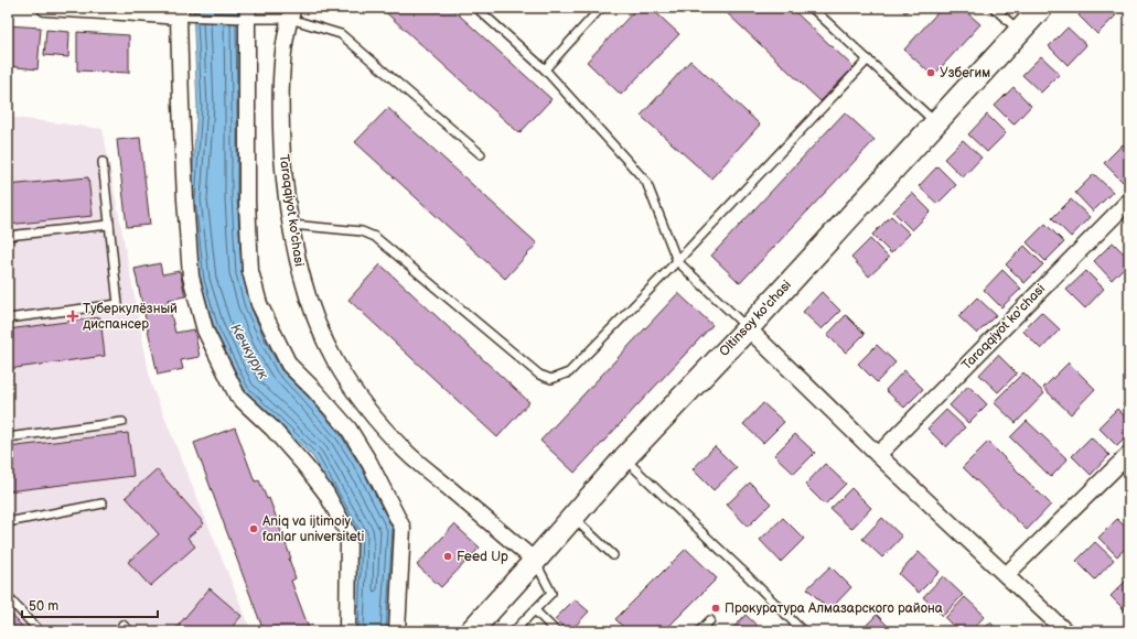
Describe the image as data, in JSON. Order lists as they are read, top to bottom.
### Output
{
  "streets": {
    "street": ["Taraqqiyot ko'chasi", "Oltinsoy ko'chasi"]
  },
  "crossings": [
    ["Taraqqiyot ko'chasi", "Oltinsoy ko'chasi"]
  ],
  "water": ["Кечкурук"],
  "places": {
    "other": [
      "Узбегим",
      "Aniq va ijtimoiy fanlar universiteti",
      "Feed Up",
      "Прокуратура Алмазарского района"
    ],
    "health": ["Туберкулёзный диспансер"]
  },
  "scale_bar": "50 m"
}
